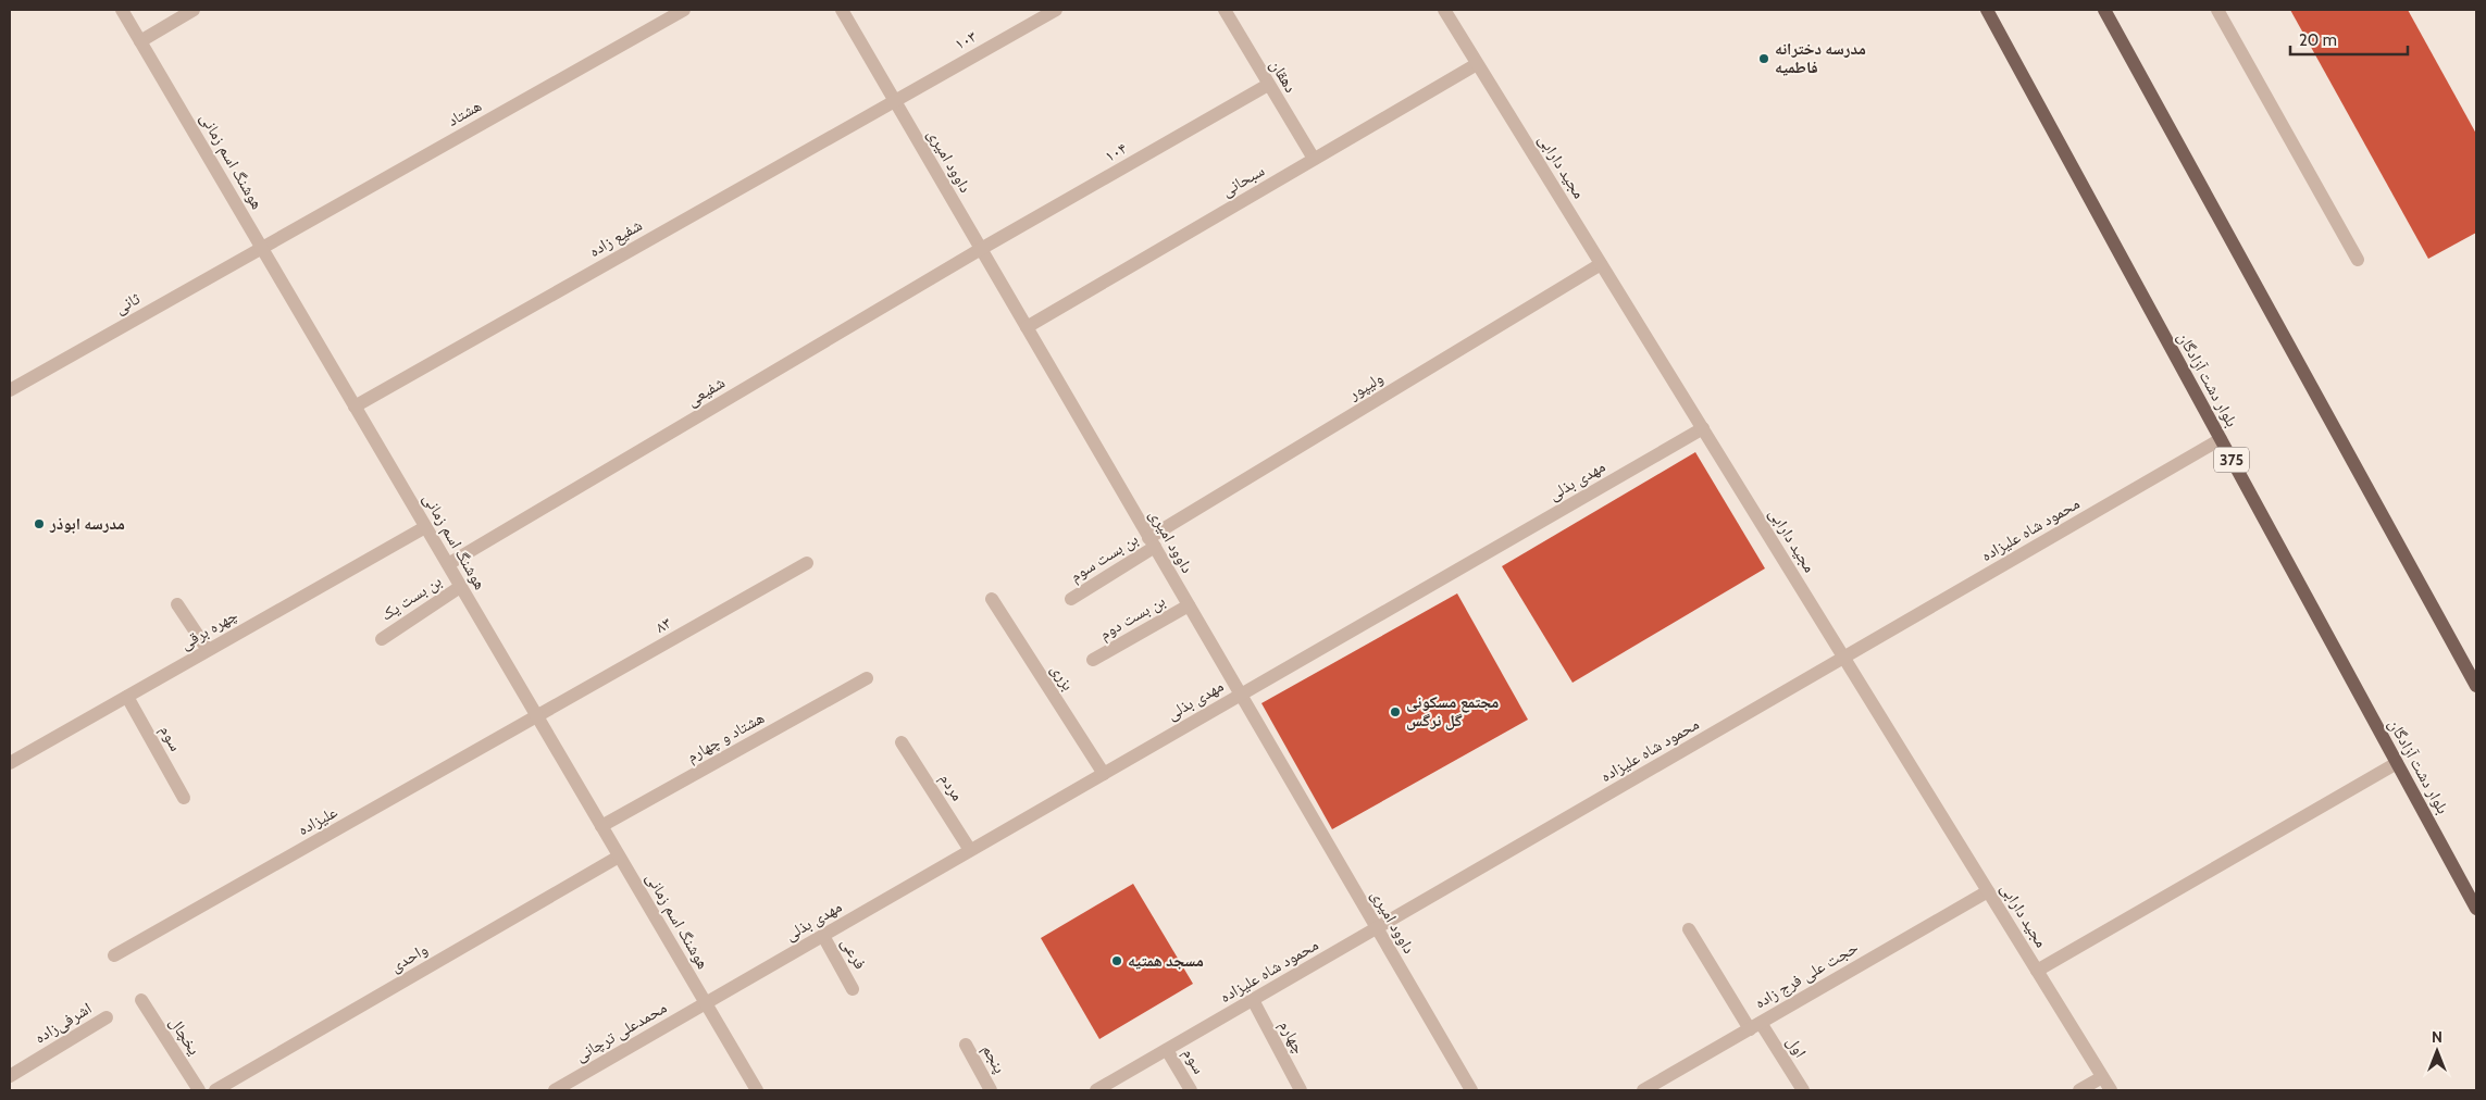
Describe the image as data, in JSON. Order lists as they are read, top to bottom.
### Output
{
  "streets": {
    "main road": ["بلوار دشت آزادگان", "375"],
    "street": [
      "۱۰۳",
      "دهقان",
      "هشتاد",
      "۱۰۴",
      "هوشنگ اسم زمانی",
      "داوود امیری",
      "مجید دارابی",
      "سبحانی",
      "شفیع زاده",
      "ثانی",
      "ولیپور",
      "شفیعی",
      "مهدی بذلی",
      "محمود شاه علیزاده",
      "بن بست سوم",
      "بن بست یک",
      "بن بست دوم",
      "۸۳",
      "چهره برقی",
      "بزری",
      "هشتاد و چهارم",
      "سوم",
      "مردم",
      "علیزاده",
      "فرعی",
      "واحدی",
      "حجت علی فرج زاده",
      "اشرفی‌زاده",
      "محمدعلی ترچانی",
      "یخچال",
      "چهارم",
      "اول",
      "پنجم"
    ]
  },
  "crossings": [
    ["۱۰۳", "داوود امیری"],
    ["۱۰۳", "شفیع زاده"],
    ["دهقان", "۱۰۴"],
    ["دهقان", "سبحانی"],
    ["هشتاد", "هوشنگ اسم زمانی"],
    ["هشتاد", "ثانی"],
    ["۱۰۴", "داوود امیری"],
    ["۱۰۴", "شفیعی"],
    ["هوشنگ اسم زمانی", "شفیع زاده"],
    ["هوشنگ اسم زمانی", "ثانی"],
    ["هوشنگ اسم زمانی", "شفیعی"],
    ["هوشنگ اسم زمانی", "مهدی بذلی"],
    ["هوشنگ اسم زمانی", "بن بست یک"],
    ["هوشنگ اسم زمانی", "۸۳"],
    ["هوشنگ اسم زمانی", "چهره برقی"],
    ["هوشنگ اسم زمانی", "هشتاد و چهارم"],
    ["هوشنگ اسم زمانی", "علیزاده"],
    ["هوشنگ اسم زمانی", "واحدی"],
    ["هوشنگ اسم زمانی", "محمدعلی ترچانی"],
    ["داوود امیری", "سبحانی"],
    ["داوود امیری", "شفیع زاده"],
    ["داوود امیری", "ولیپور"],
    ["داوود امیری", "شفیعی"],
    ["داوود امیری", "مهدی بذلی"],
    ["داوود امیری", "محمود شاه علیزاده"],
    ["داوود امیری", "بن بست سوم"],
    ["داوود امیری", "بن بست دوم"],
    ["مجید دارابی", "سبحانی"],
    ["مجید دارابی", "ولیپور"],
    ["مجید دارابی", "مهدی بذلی"],
    ["مجید دارابی", "محمود شاه علیزاده"],
    ["مجید دارابی", "حجت علی فرج زاده"],
    ["بلوار دشت آزادگان", "محمود شاه علیزاده"],
    ["ولیپور", "بن بست سوم"],
    ["مهدی بذلی", "بزری"],
    ["مهدی بذلی", "مردم"],
    ["مهدی بذلی", "فرعی"],
    ["مهدی بذلی", "محمدعلی ترچانی"],
    ["محمود شاه علیزاده", "سوم"],
    ["محمود شاه علیزاده", "چهارم"],
    ["۸۳", "علیزاده"],
    ["چهره برقی", "سوم"],
    ["حجت علی فرج زاده", "اول"]
  ],
  "places": [
    "مدرسه دخترانه فاطمیه",
    "مدرسه ابوذر",
    "مجتمع مسکونی گل نرگس",
    "مسجد همتیه"
  ],
  "scale_bar": "20 m",
  "north": "top"
}
